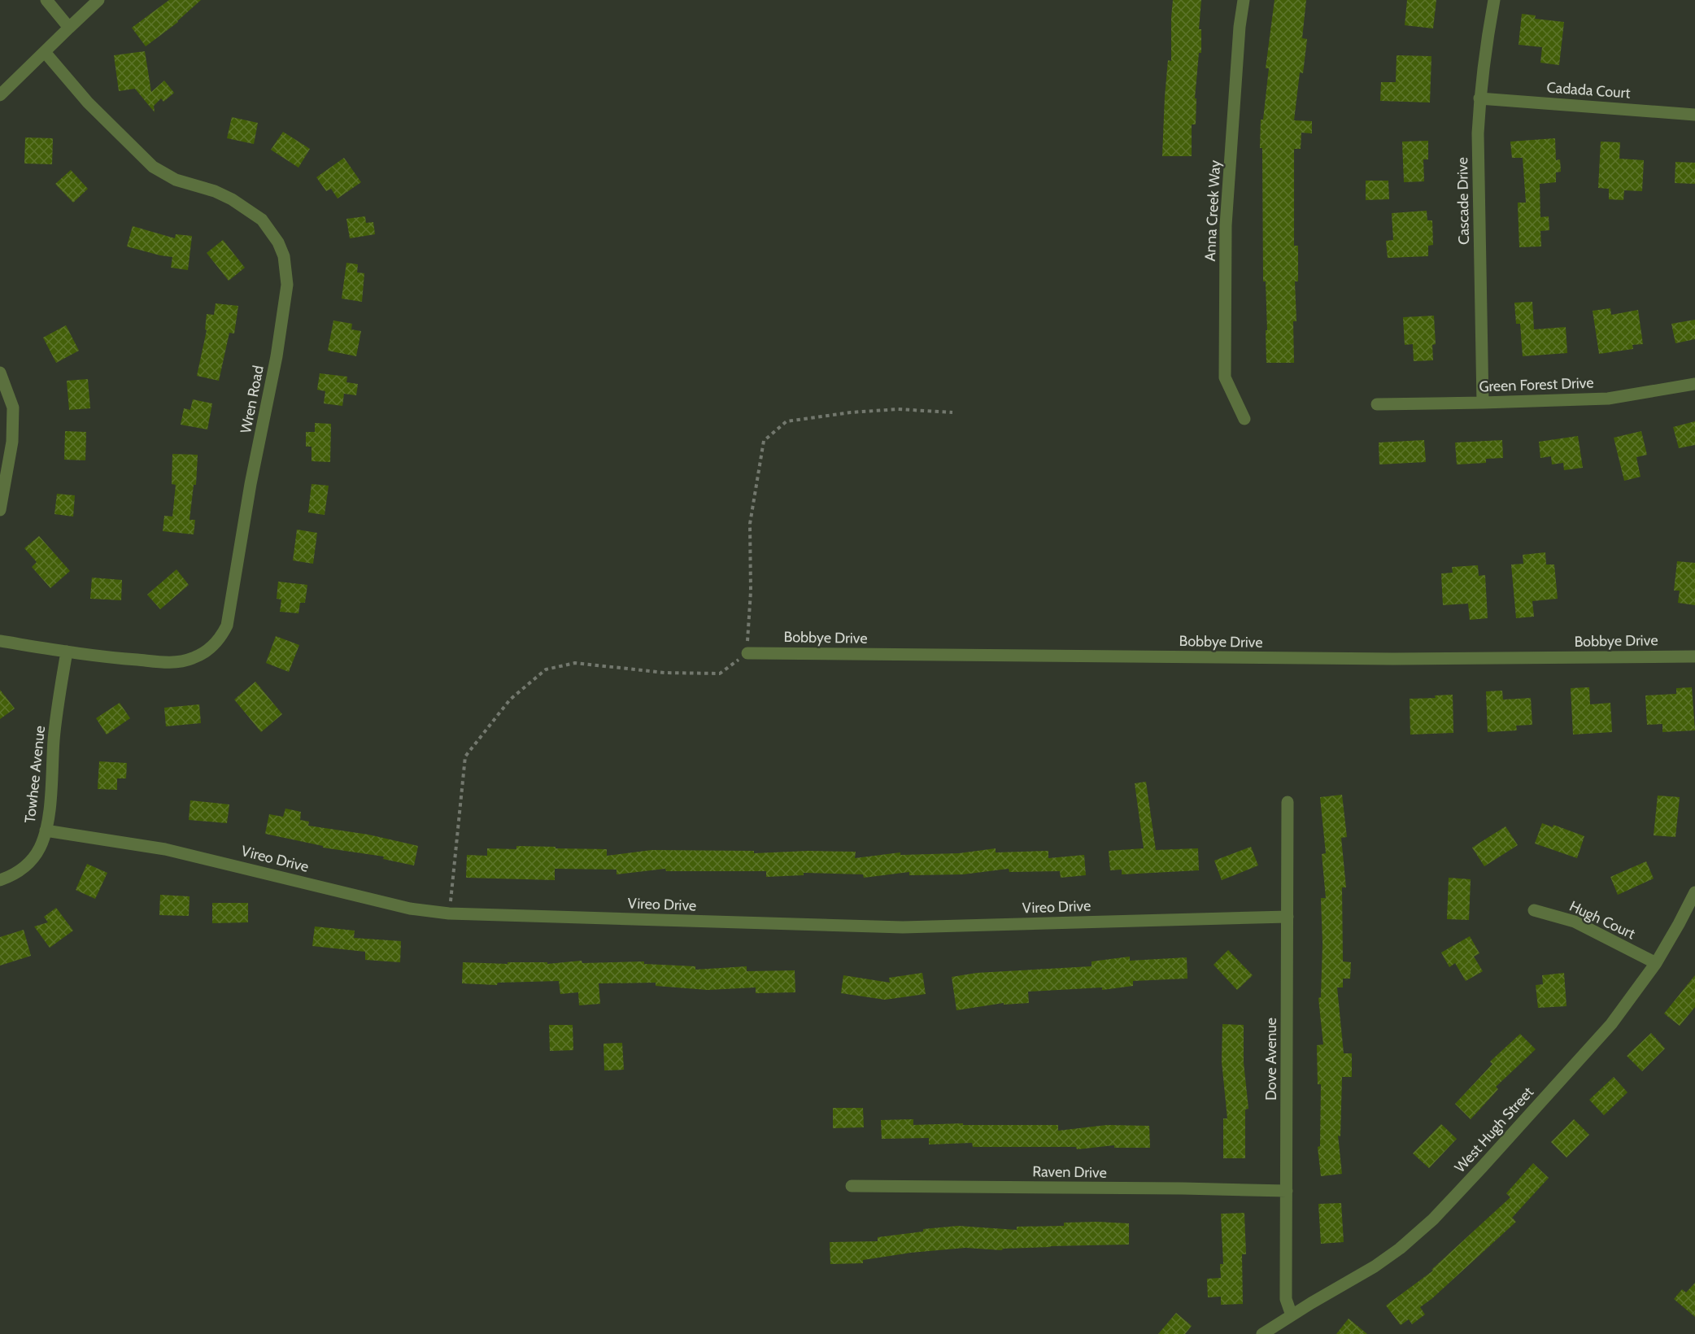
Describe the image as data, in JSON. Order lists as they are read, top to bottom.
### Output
{
  "streets": {
    "street": [
      "Cadada Court",
      "Cascade Drive",
      "Anna Creek Way",
      "Green Forest Drive",
      "Wren Road",
      "Bobbye Drive",
      "Towhee Avenue",
      "Vireo Drive",
      "Hugh Court",
      "Dove Avenue",
      "West Hugh Street",
      "Raven Drive"
    ]
  },
  "crossings": [
    ["Cadada Court", "Cascade Drive"],
    ["Cascade Drive", "Green Forest Drive"],
    ["Wren Road", "Towhee Avenue"],
    ["Towhee Avenue", "Vireo Drive"],
    ["Vireo Drive", "Dove Avenue"],
    ["Hugh Court", "West Hugh Street"],
    ["Dove Avenue", "West Hugh Street"],
    ["Dove Avenue", "Raven Drive"]
  ]
}
